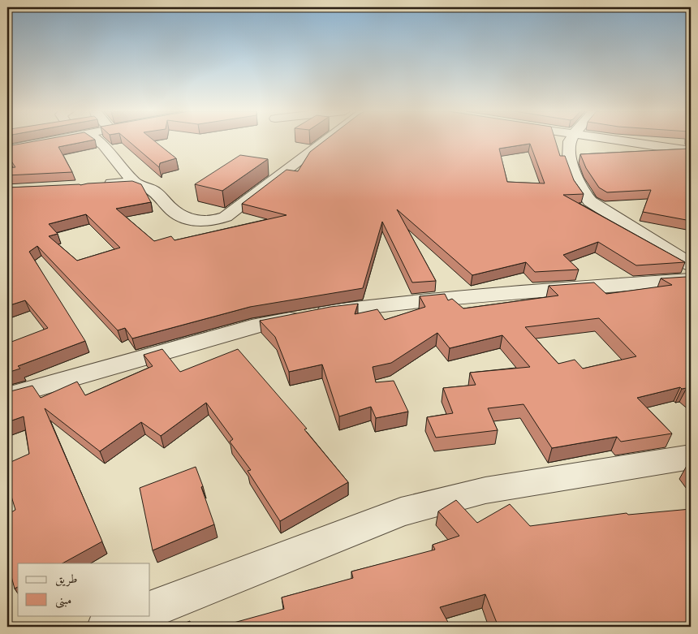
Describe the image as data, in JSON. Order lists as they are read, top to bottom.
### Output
{
  "legend": ["طريق", "مبنى"]
}
